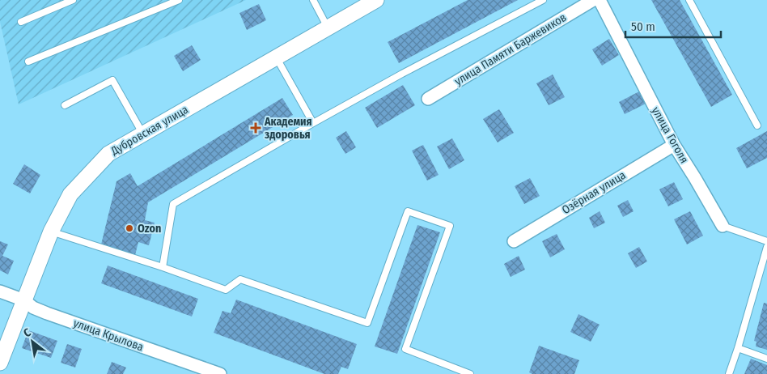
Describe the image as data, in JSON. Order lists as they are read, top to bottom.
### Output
{
  "streets": {
    "street": [
      "улица Памяти Баржевиков",
      "Дубровская улица",
      "улица Гоголя",
      "Озёрная улица",
      "улица Крылова"
    ]
  },
  "crossings": [
    ["Дубровская улица", "улица Крылова"],
    ["улица Гоголя", "Озёрная улица"]
  ],
  "places": {
    "health": ["Академия здоровья"],
    "other": ["Ozon"]
  },
  "scale_bar": "50 m",
  "north": "top left"
}
